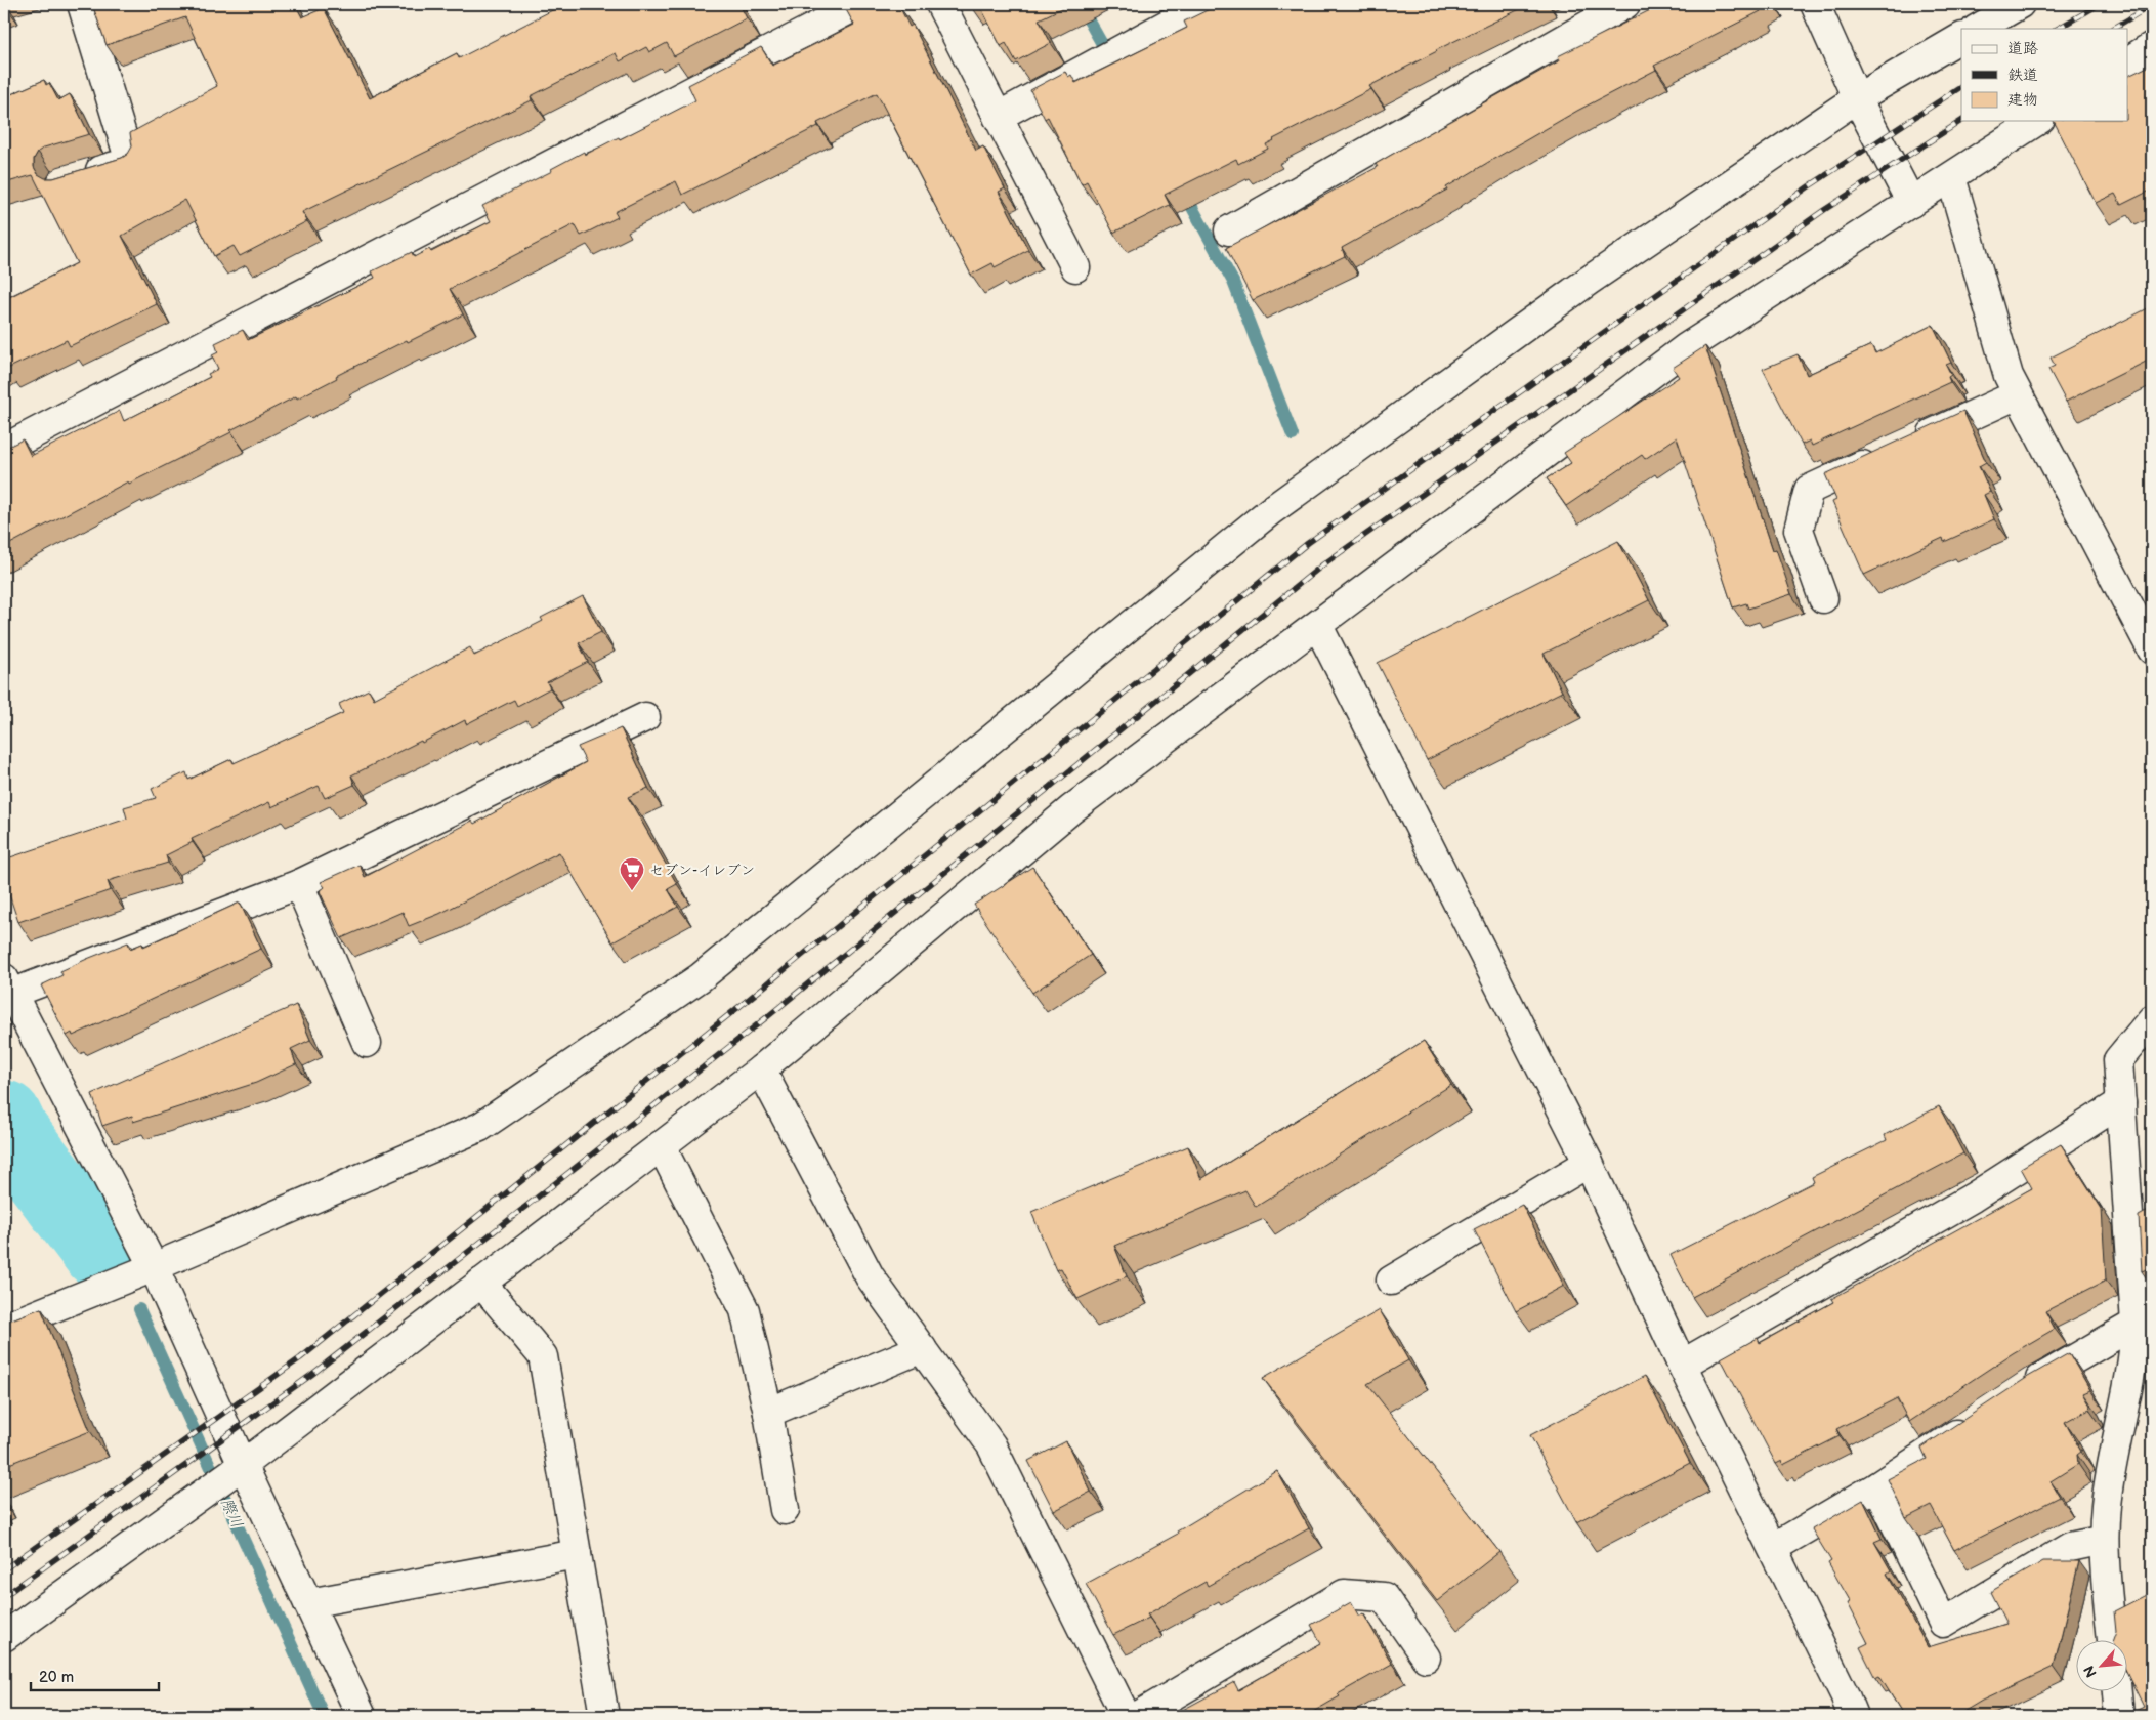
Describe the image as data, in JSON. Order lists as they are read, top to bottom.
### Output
{
  "water": ["際川"],
  "places": {
    "supermarket": ["セブン-イレブン"]
  },
  "legend": ["道路", "鉄道", "建物"],
  "scale_bar": "20 m",
  "north": "bottom left"
}
